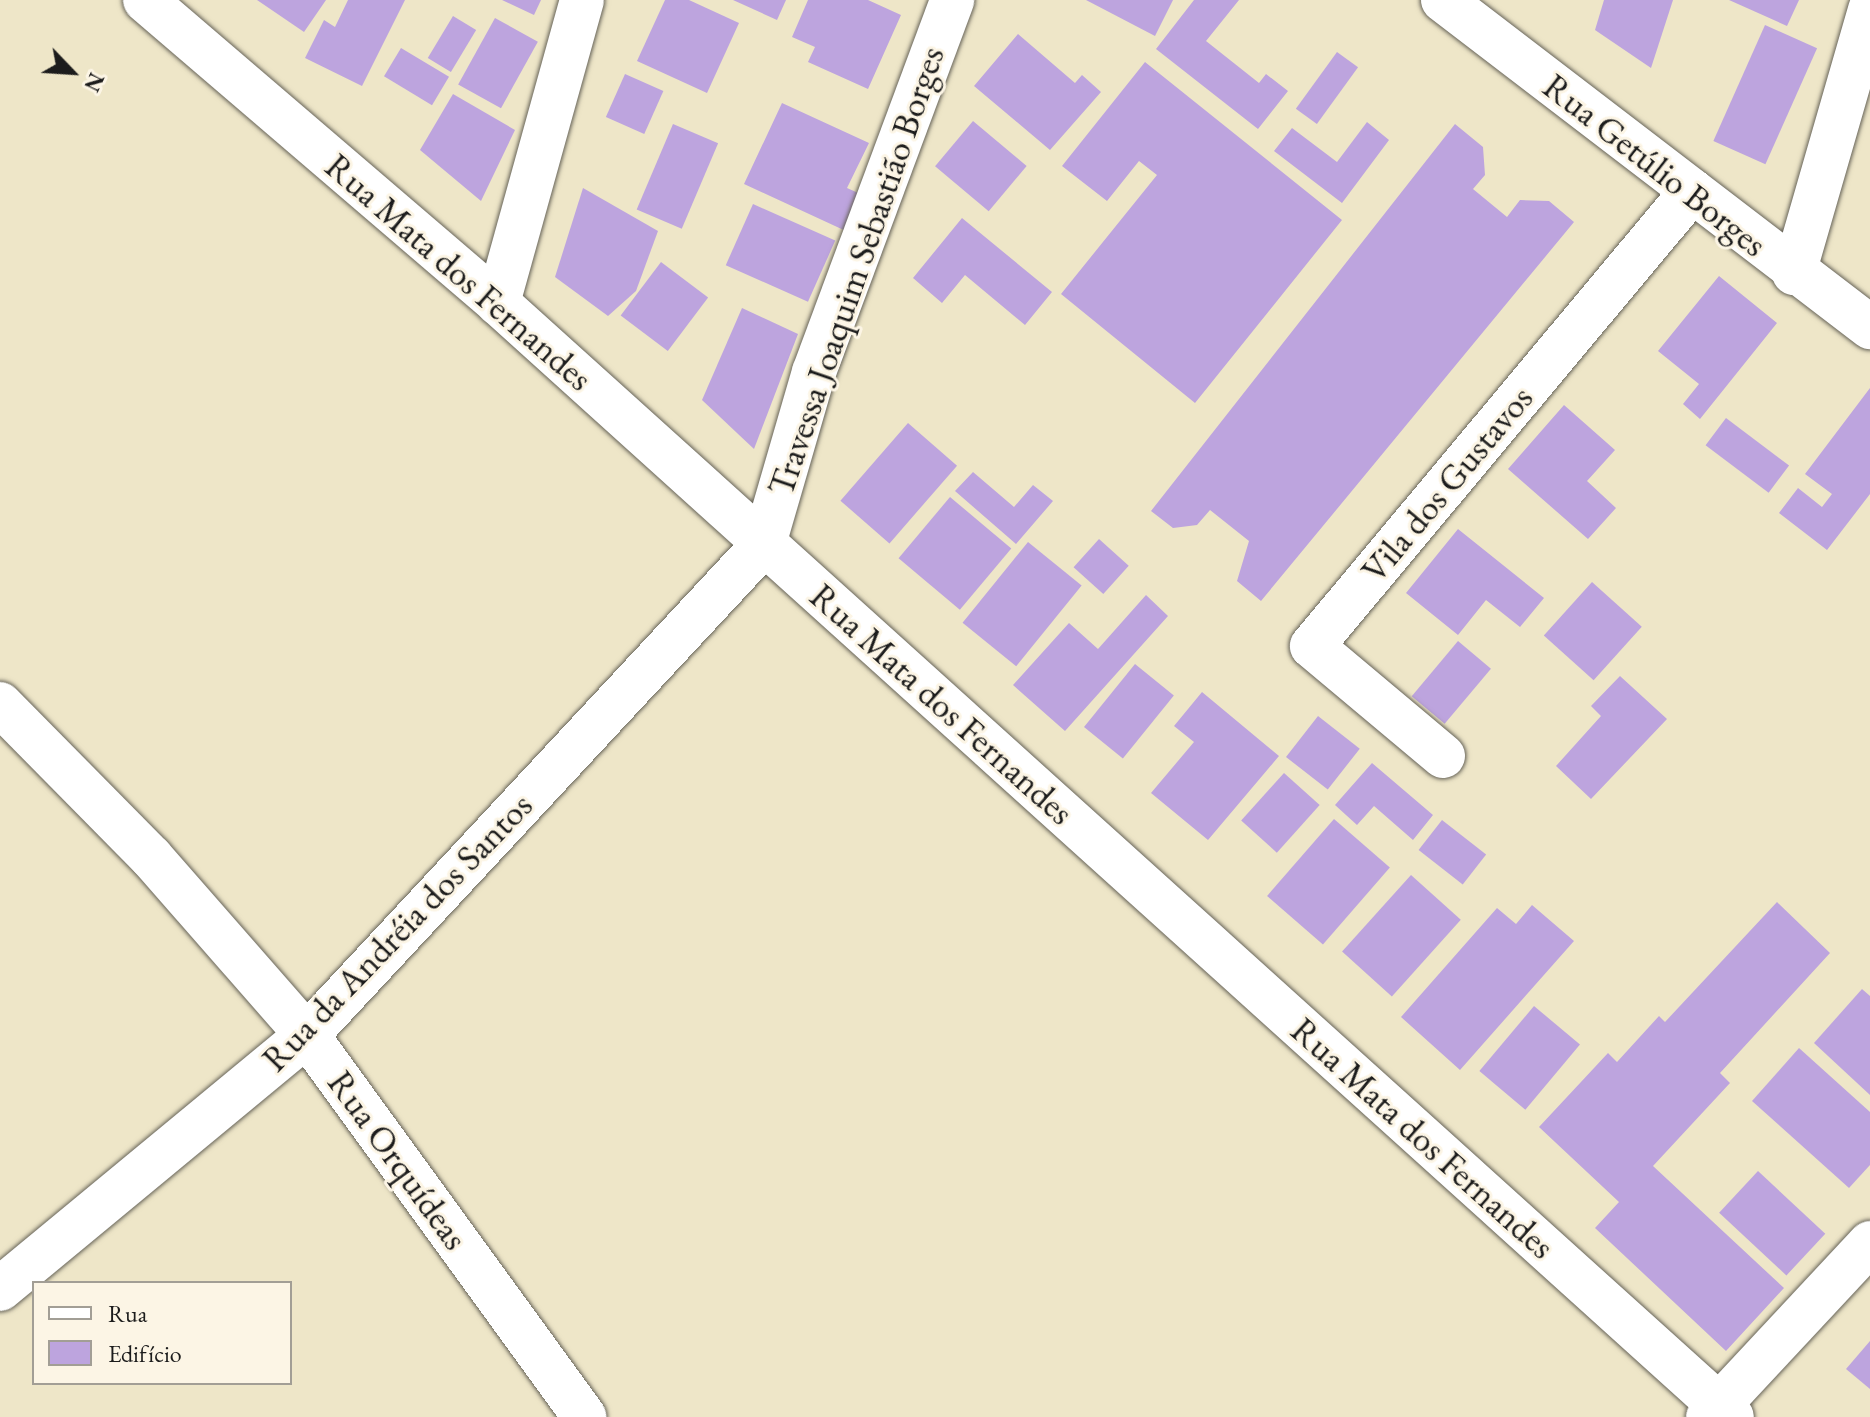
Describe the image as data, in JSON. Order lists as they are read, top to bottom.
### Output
{
  "streets": {
    "street": [
      "Rua Getúlio Borges",
      "Travessa Joaquim Sebastião Borges",
      "Rua Mata dos Fernandes",
      "Vila dos Gustavos",
      "Rua da Andréia dos Santos",
      "Rua Orquídeas"
    ]
  },
  "crossings": [
    ["Rua Getúlio Borges", "Vila dos Gustavos"],
    ["Travessa Joaquim Sebastião Borges", "Rua Mata dos Fernandes"],
    ["Travessa Joaquim Sebastião Borges", "Rua da Andréia dos Santos"],
    ["Rua Mata dos Fernandes", "Rua da Andréia dos Santos"],
    ["Rua da Andréia dos Santos", "Rua Orquídeas"]
  ],
  "legend": ["Rua", "Edifício"],
  "north": "bottom right"
}
